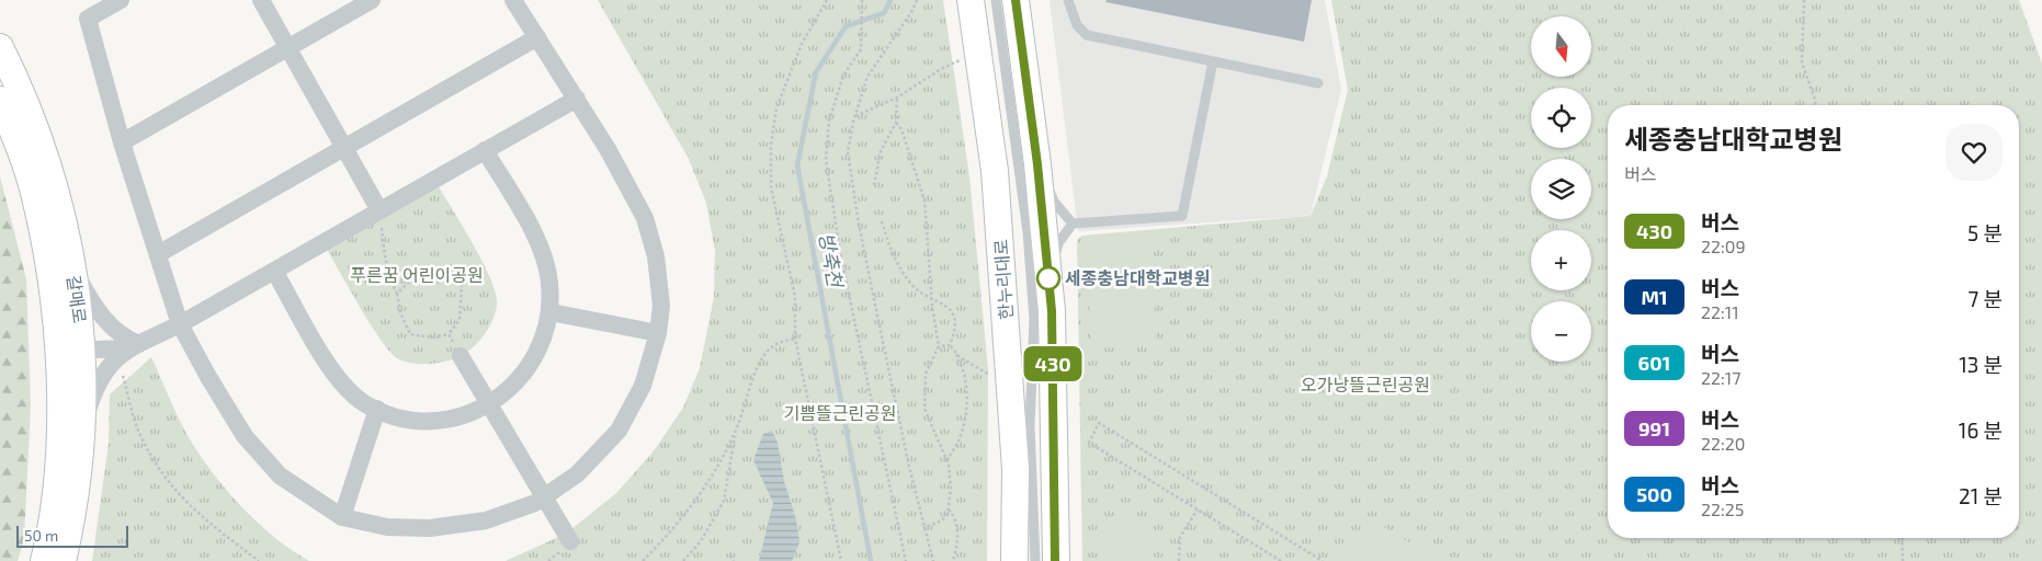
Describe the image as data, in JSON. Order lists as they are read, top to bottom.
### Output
{
  "streets": {
    "street": ["한누리대로", "갈매로"]
  },
  "water": ["방축천"],
  "parks": ["푸른꿈 어린이공원", "오가낭뜰근린공원", "기쁨뜰근린공원"],
  "places": ["세종충남대학교병원"],
  "lines": ["bus line 430"],
  "scale_bar": "50 m",
  "north": "bottom",
  "page": {
    "on_map": "430",
    "map_buttons": ["+", "−"],
    "heading": ["세종충남대학교병원", "버스"],
    "list": [
      {
        "mark": "430",
        "name": "버스",
        "note": "22:09",
        "value": "5 분"
      },
      {
        "mark": "M1",
        "name": "버스",
        "note": "22:11",
        "value": "7 분"
      },
      {
        "mark": "601",
        "name": "버스",
        "note": "22:17",
        "value": "13 분"
      },
      {
        "mark": "991",
        "name": "버스",
        "note": "22:20",
        "value": "16 분"
      },
      {
        "mark": "500",
        "name": "버스",
        "note": "22:25",
        "value": "21 분"
      }
    ],
    "scale": "50 m"
  }
}
